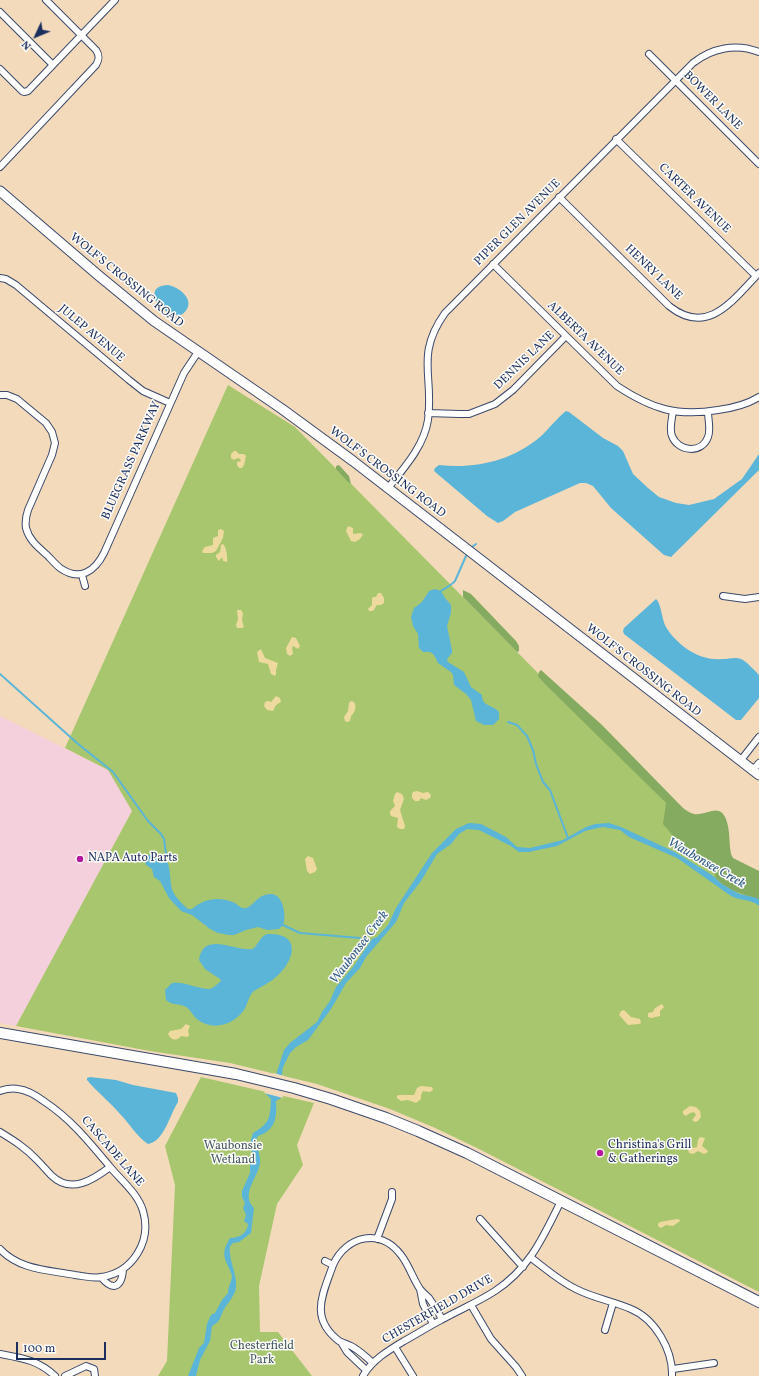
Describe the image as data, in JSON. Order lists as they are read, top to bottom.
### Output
{
  "streets": {
    "main road": ["WOLF'S CROSSING ROAD"],
    "street": [
      "BOWER LANE",
      "CARTER AVENUE",
      "PIPER GLEN AVENUE",
      "HENRY LANE",
      "JULEP AVENUE",
      "ALBERTA AVENUE",
      "DENNIS LANE",
      "BLUEGRASS PARKWAY",
      "CASCADE LANE",
      "CHESTERFIELD DRIVE"
    ]
  },
  "crossings": [
    ["BOWER LANE", "PIPER GLEN AVENUE"],
    ["CARTER AVENUE", "PIPER GLEN AVENUE"],
    ["CARTER AVENUE", "HENRY LANE"],
    ["PIPER GLEN AVENUE", "HENRY LANE"],
    ["PIPER GLEN AVENUE", "WOLF'S CROSSING ROAD"],
    ["PIPER GLEN AVENUE", "ALBERTA AVENUE"],
    ["PIPER GLEN AVENUE", "DENNIS LANE"],
    ["WOLF'S CROSSING ROAD", "BLUEGRASS PARKWAY"],
    ["JULEP AVENUE", "BLUEGRASS PARKWAY"],
    ["ALBERTA AVENUE", "DENNIS LANE"]
  ],
  "water": ["Waubonsee Creek"],
  "parks": ["Waubonsie Wetland", "Chesterfield Park"],
  "places": ["NAPA Auto Parts", "Christina's Grill & Gatherings"],
  "scale_bar": "100 m",
  "north": "bottom left"
}
